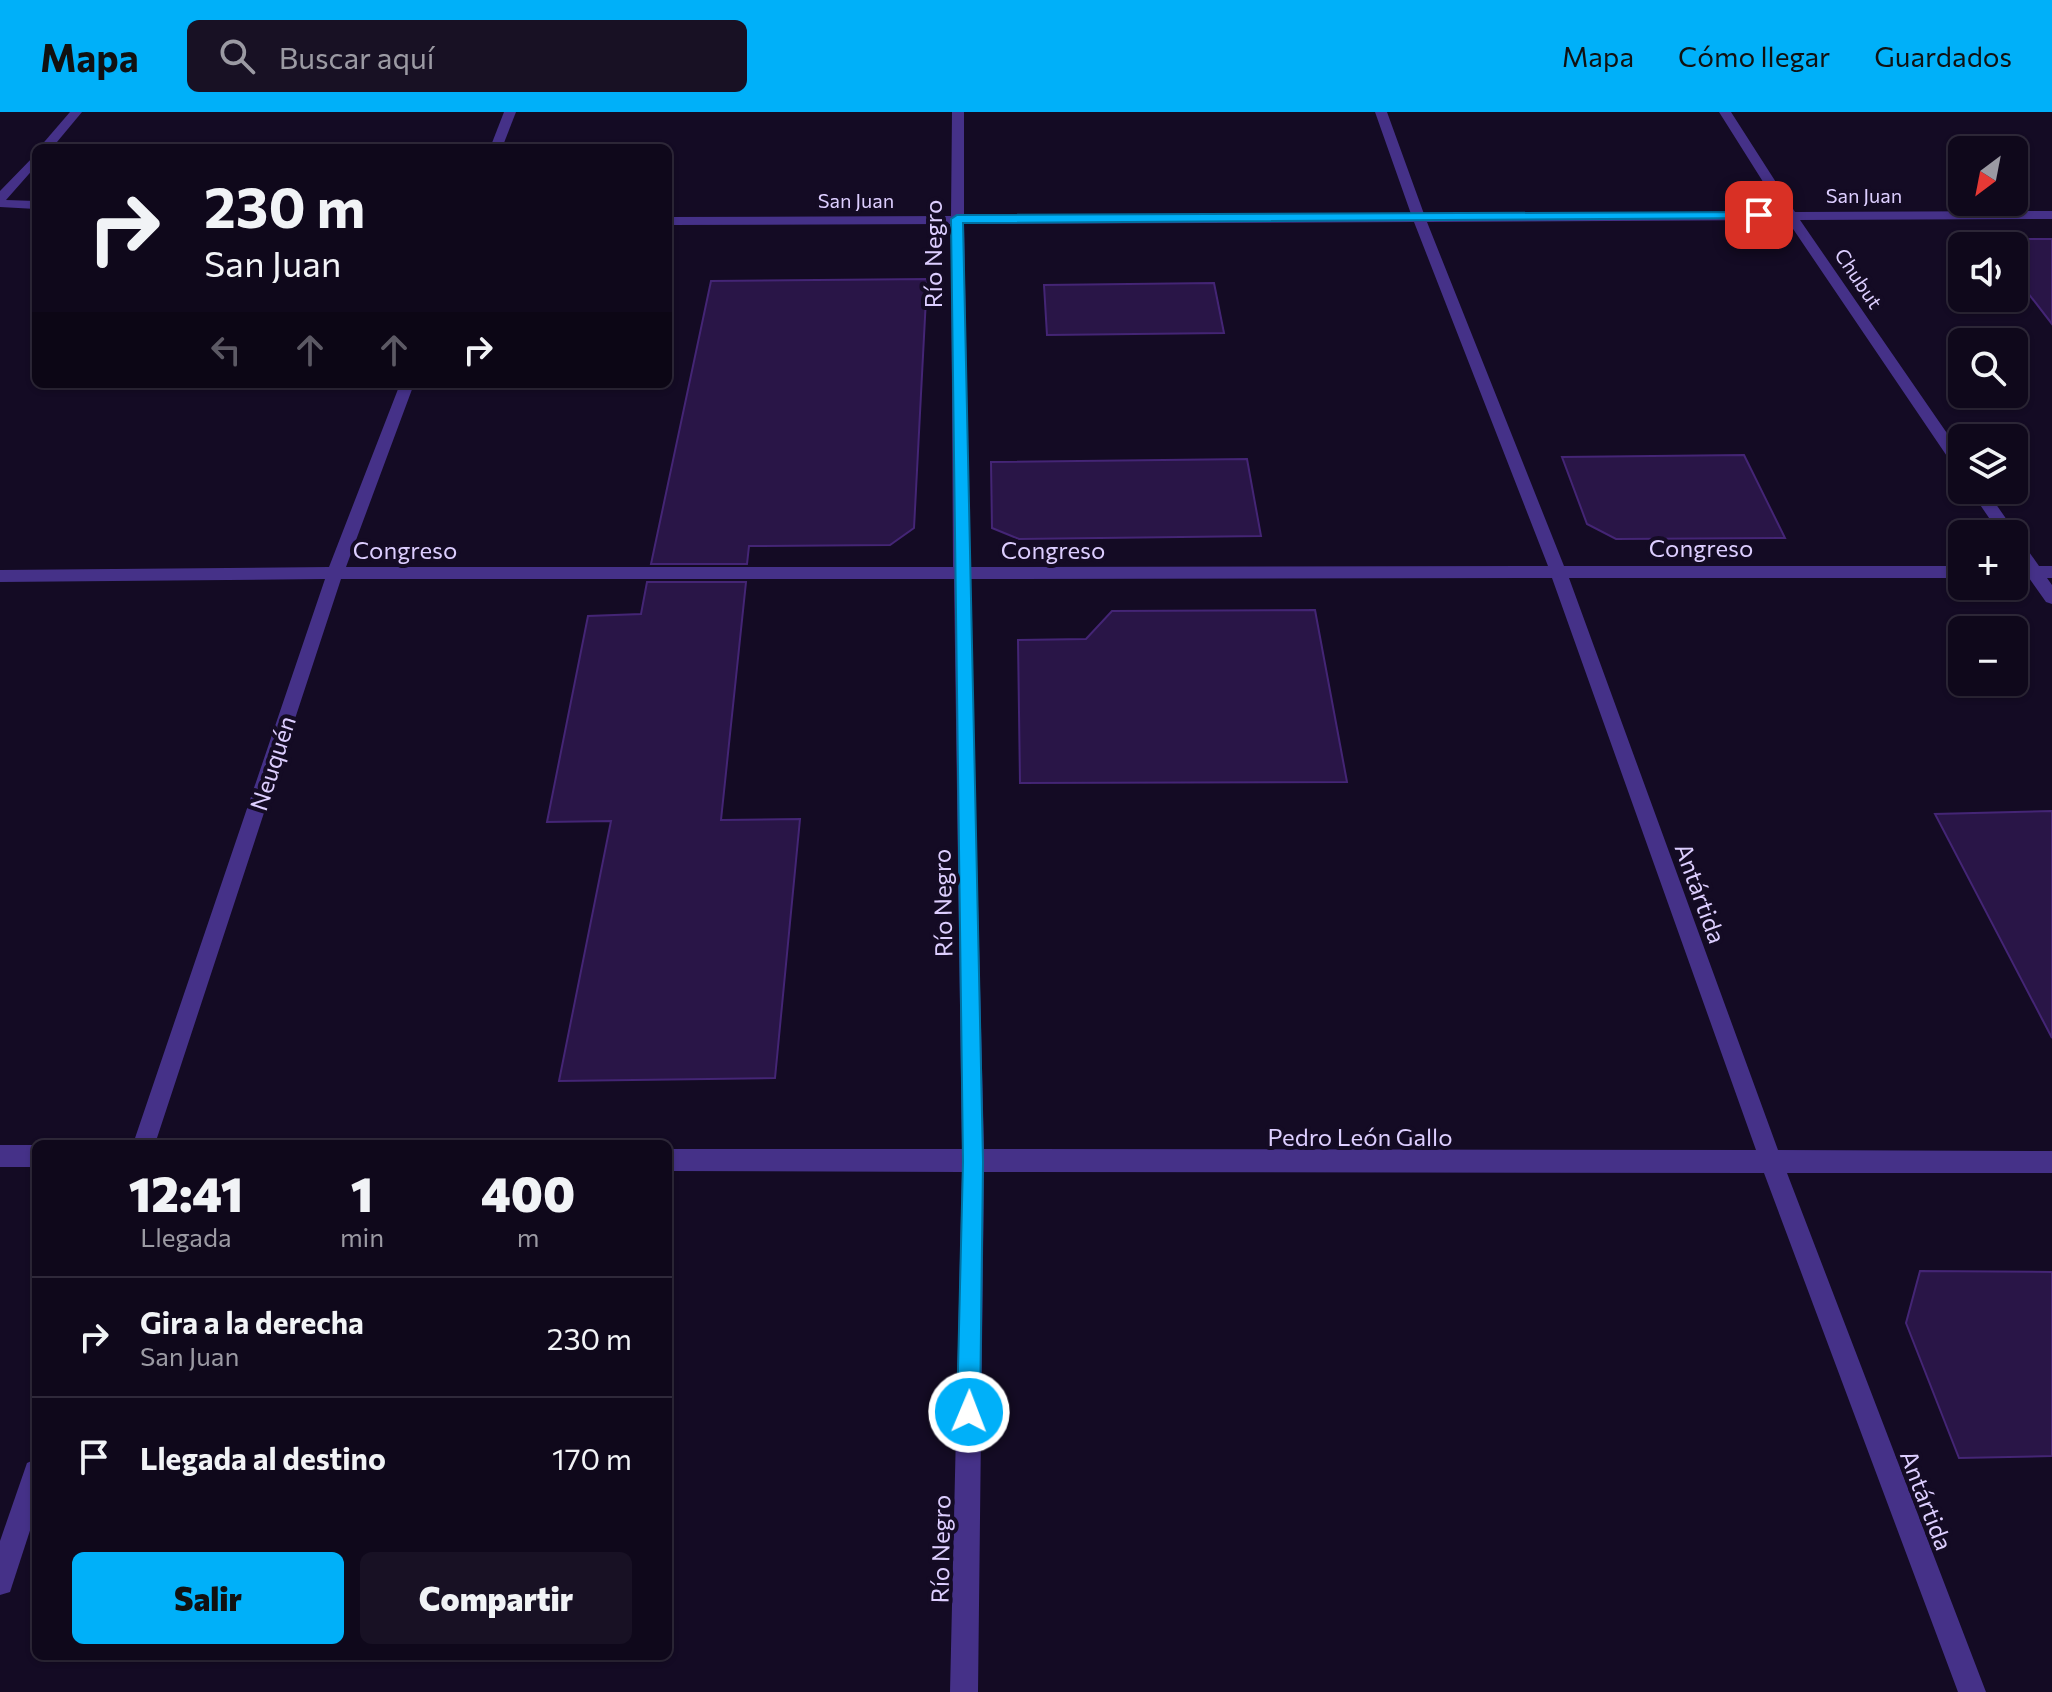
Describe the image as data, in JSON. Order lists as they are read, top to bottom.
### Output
{
  "streets": {
    "street": [
      "San Juan",
      "Río Negro",
      "Chubut",
      "Congreso",
      "Neuquén",
      "Antártida",
      "Pedro León Gallo"
    ]
  },
  "crossings": [
    ["San Juan", "Río Negro"],
    ["San Juan", "Chubut"],
    ["San Juan", "Antártida"],
    ["Río Negro", "Congreso"],
    ["Río Negro", "Pedro León Gallo"],
    ["Congreso", "Neuquén"],
    ["Congreso", "Antártida"],
    ["Antártida", "Pedro León Gallo"]
  ],
  "north": "bottom left",
  "page": {
    "header": "Mapa",
    "search": "Buscar aquí",
    "nav": ["Mapa", "Cómo llegar", "Guardados"],
    "map_buttons": ["+", "−"],
    "turn": ["230 m", "San Juan"],
    "eta": [
      "12:41",
      "Llegada",
      "1",
      "min",
      "400",
      "m"
    ],
    "list": [
      {
        "name": "Gira a la derecha",
        "note": "San Juan",
        "value": "230 m"
      },
      {
        "name": "Llegada al destino",
        "value": "170 m"
      }
    ],
    "buttons": ["Salir", "Compartir"]
  }
}
